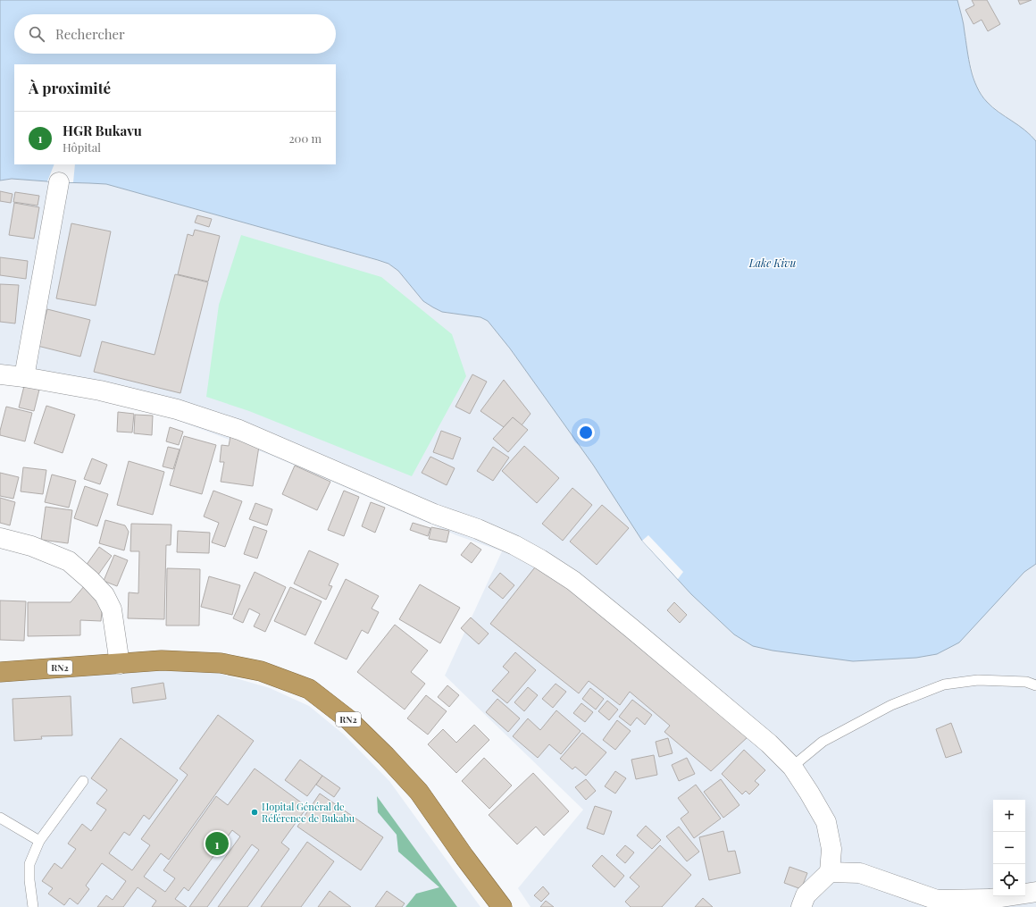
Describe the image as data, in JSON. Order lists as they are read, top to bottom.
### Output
{
  "streets": {
    "highway": ["RN2"]
  },
  "water": ["Lake Kivu"],
  "places": ["Hopital Général de Référence de Bukabu"],
  "page": {
    "search": "Rechercher",
    "heading": "À proximité",
    "list": [
      {
        "mark": "1",
        "name": "HGR Bukavu",
        "note": "Hôpital",
        "value": "200 m"
      }
    ],
    "map_buttons": ["+", "−"],
    "pins": "1"
  }
}
